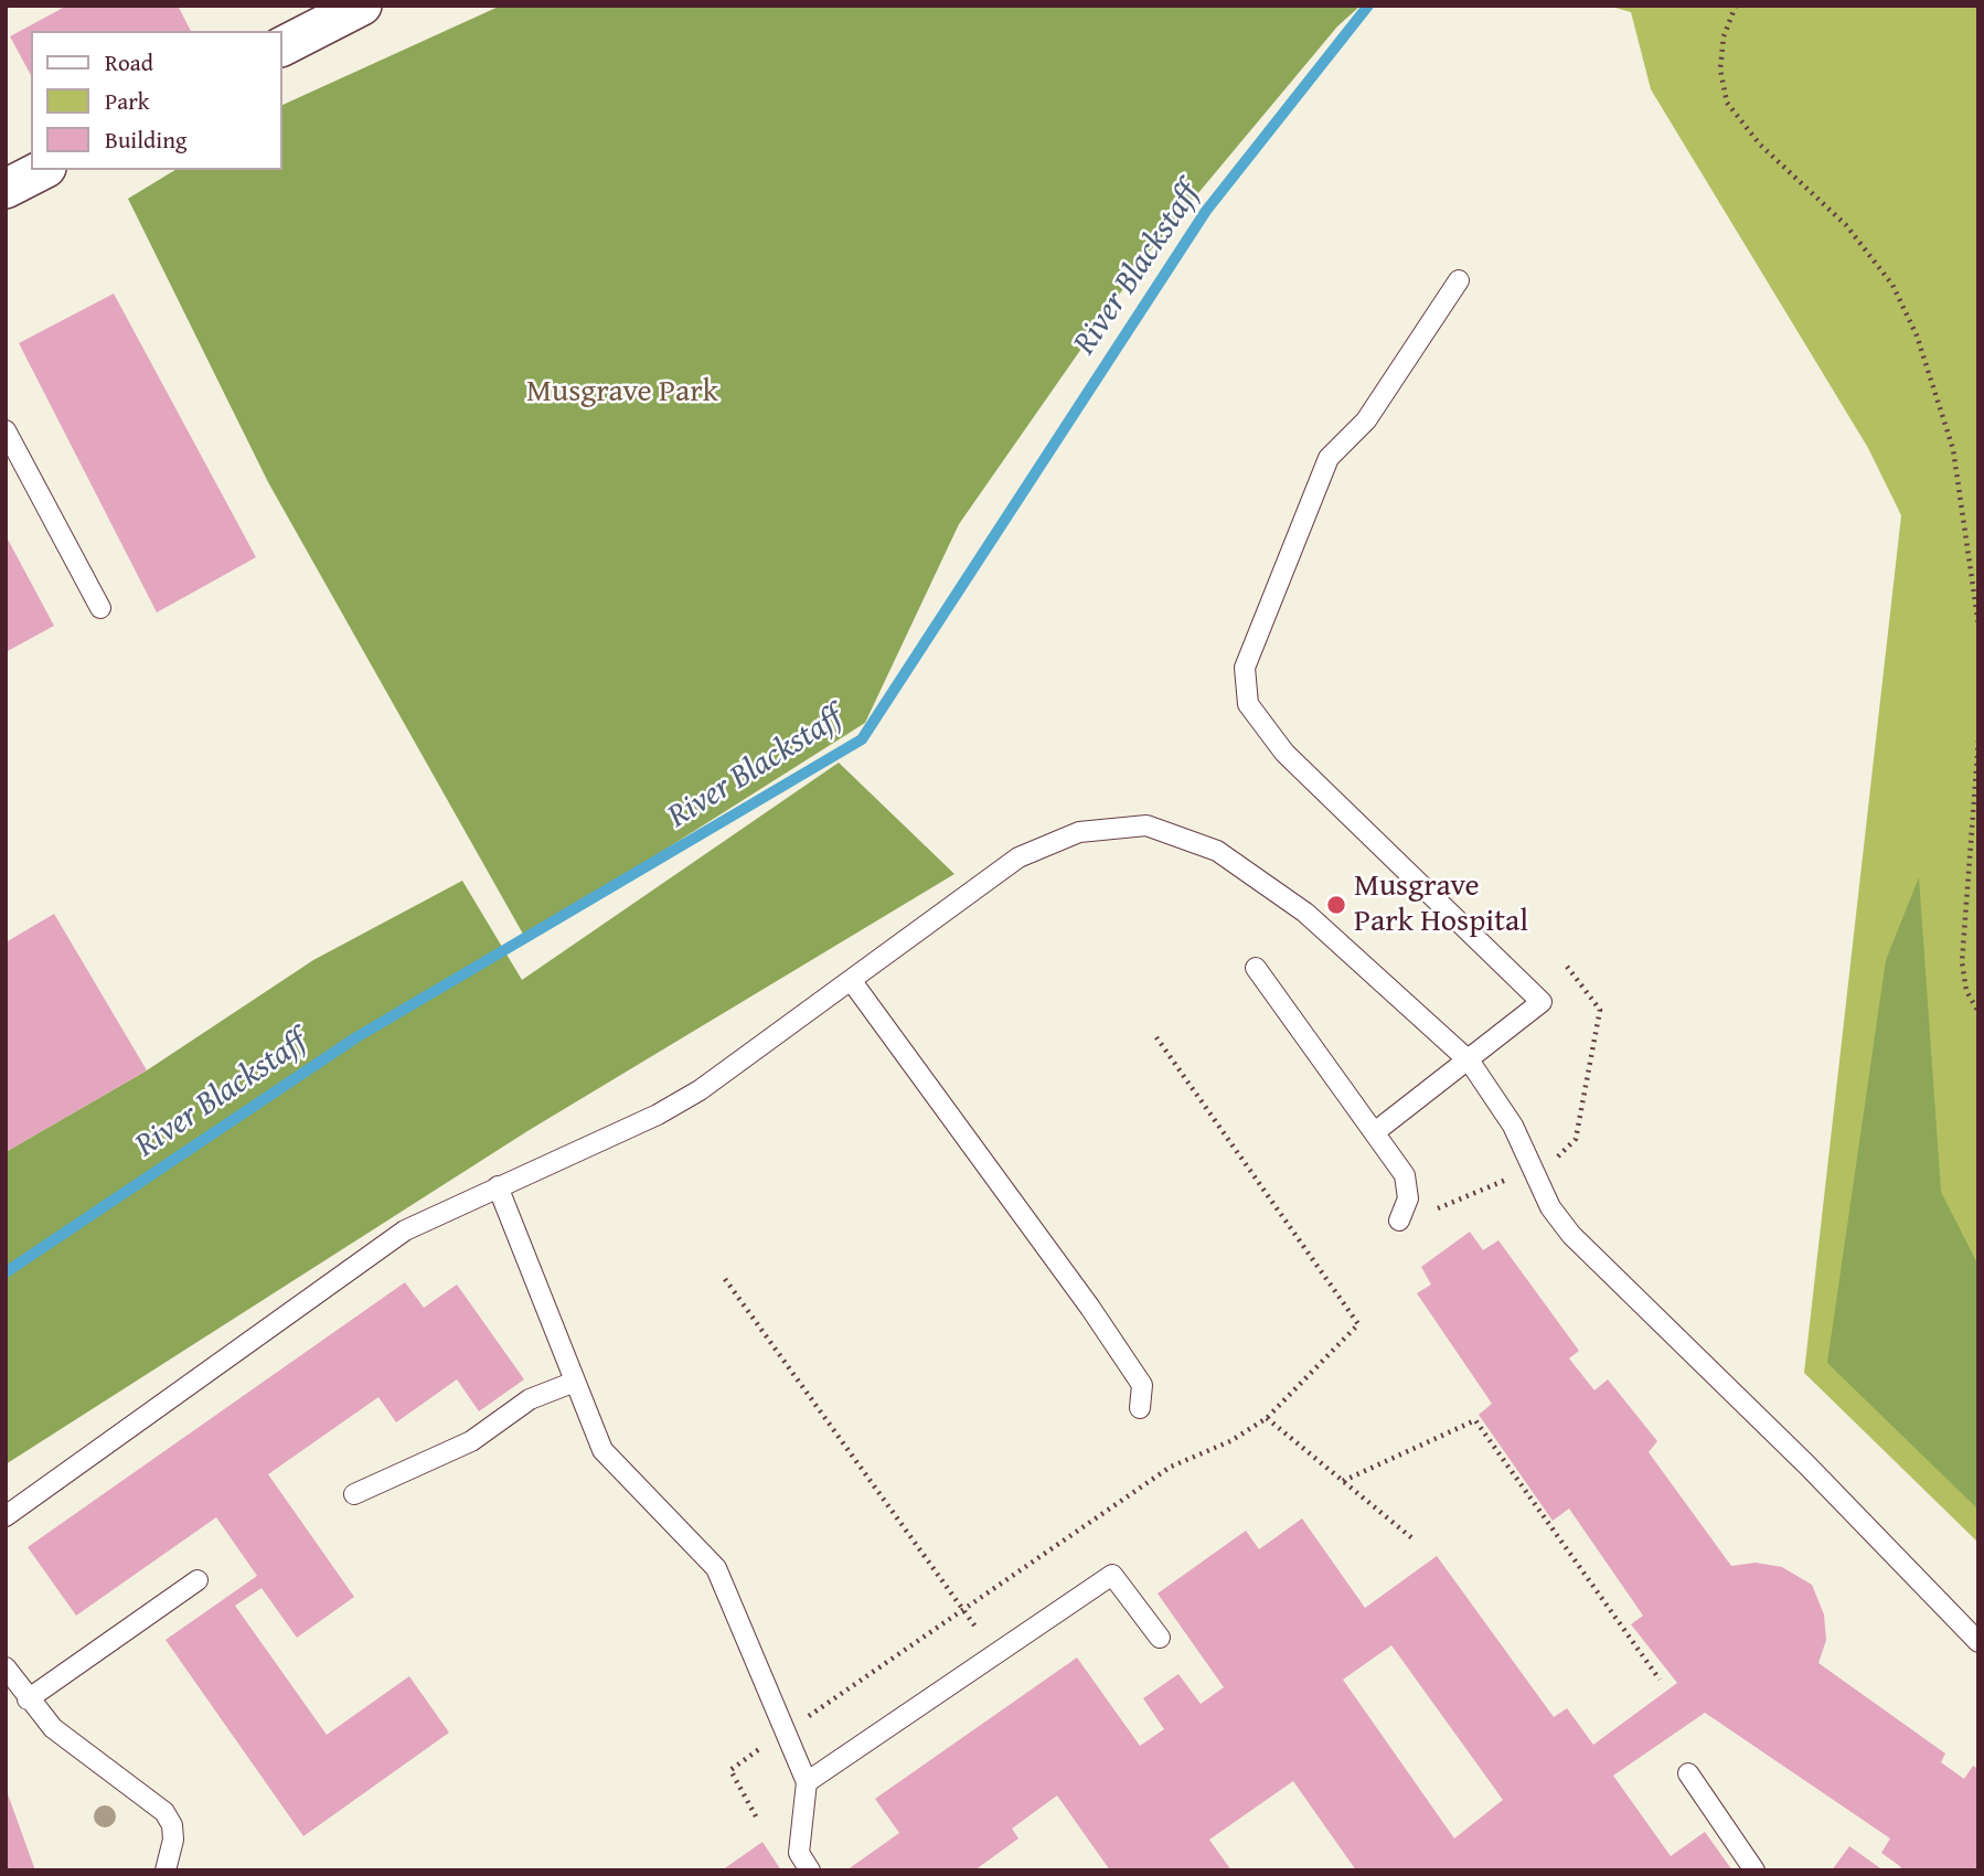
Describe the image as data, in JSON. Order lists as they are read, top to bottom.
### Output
{
  "water": ["River Blackstaff"],
  "parks": ["Musgrave Park"],
  "places": ["Musgrave Park Hospital"],
  "legend": ["Road", "Park", "Building"]
}
